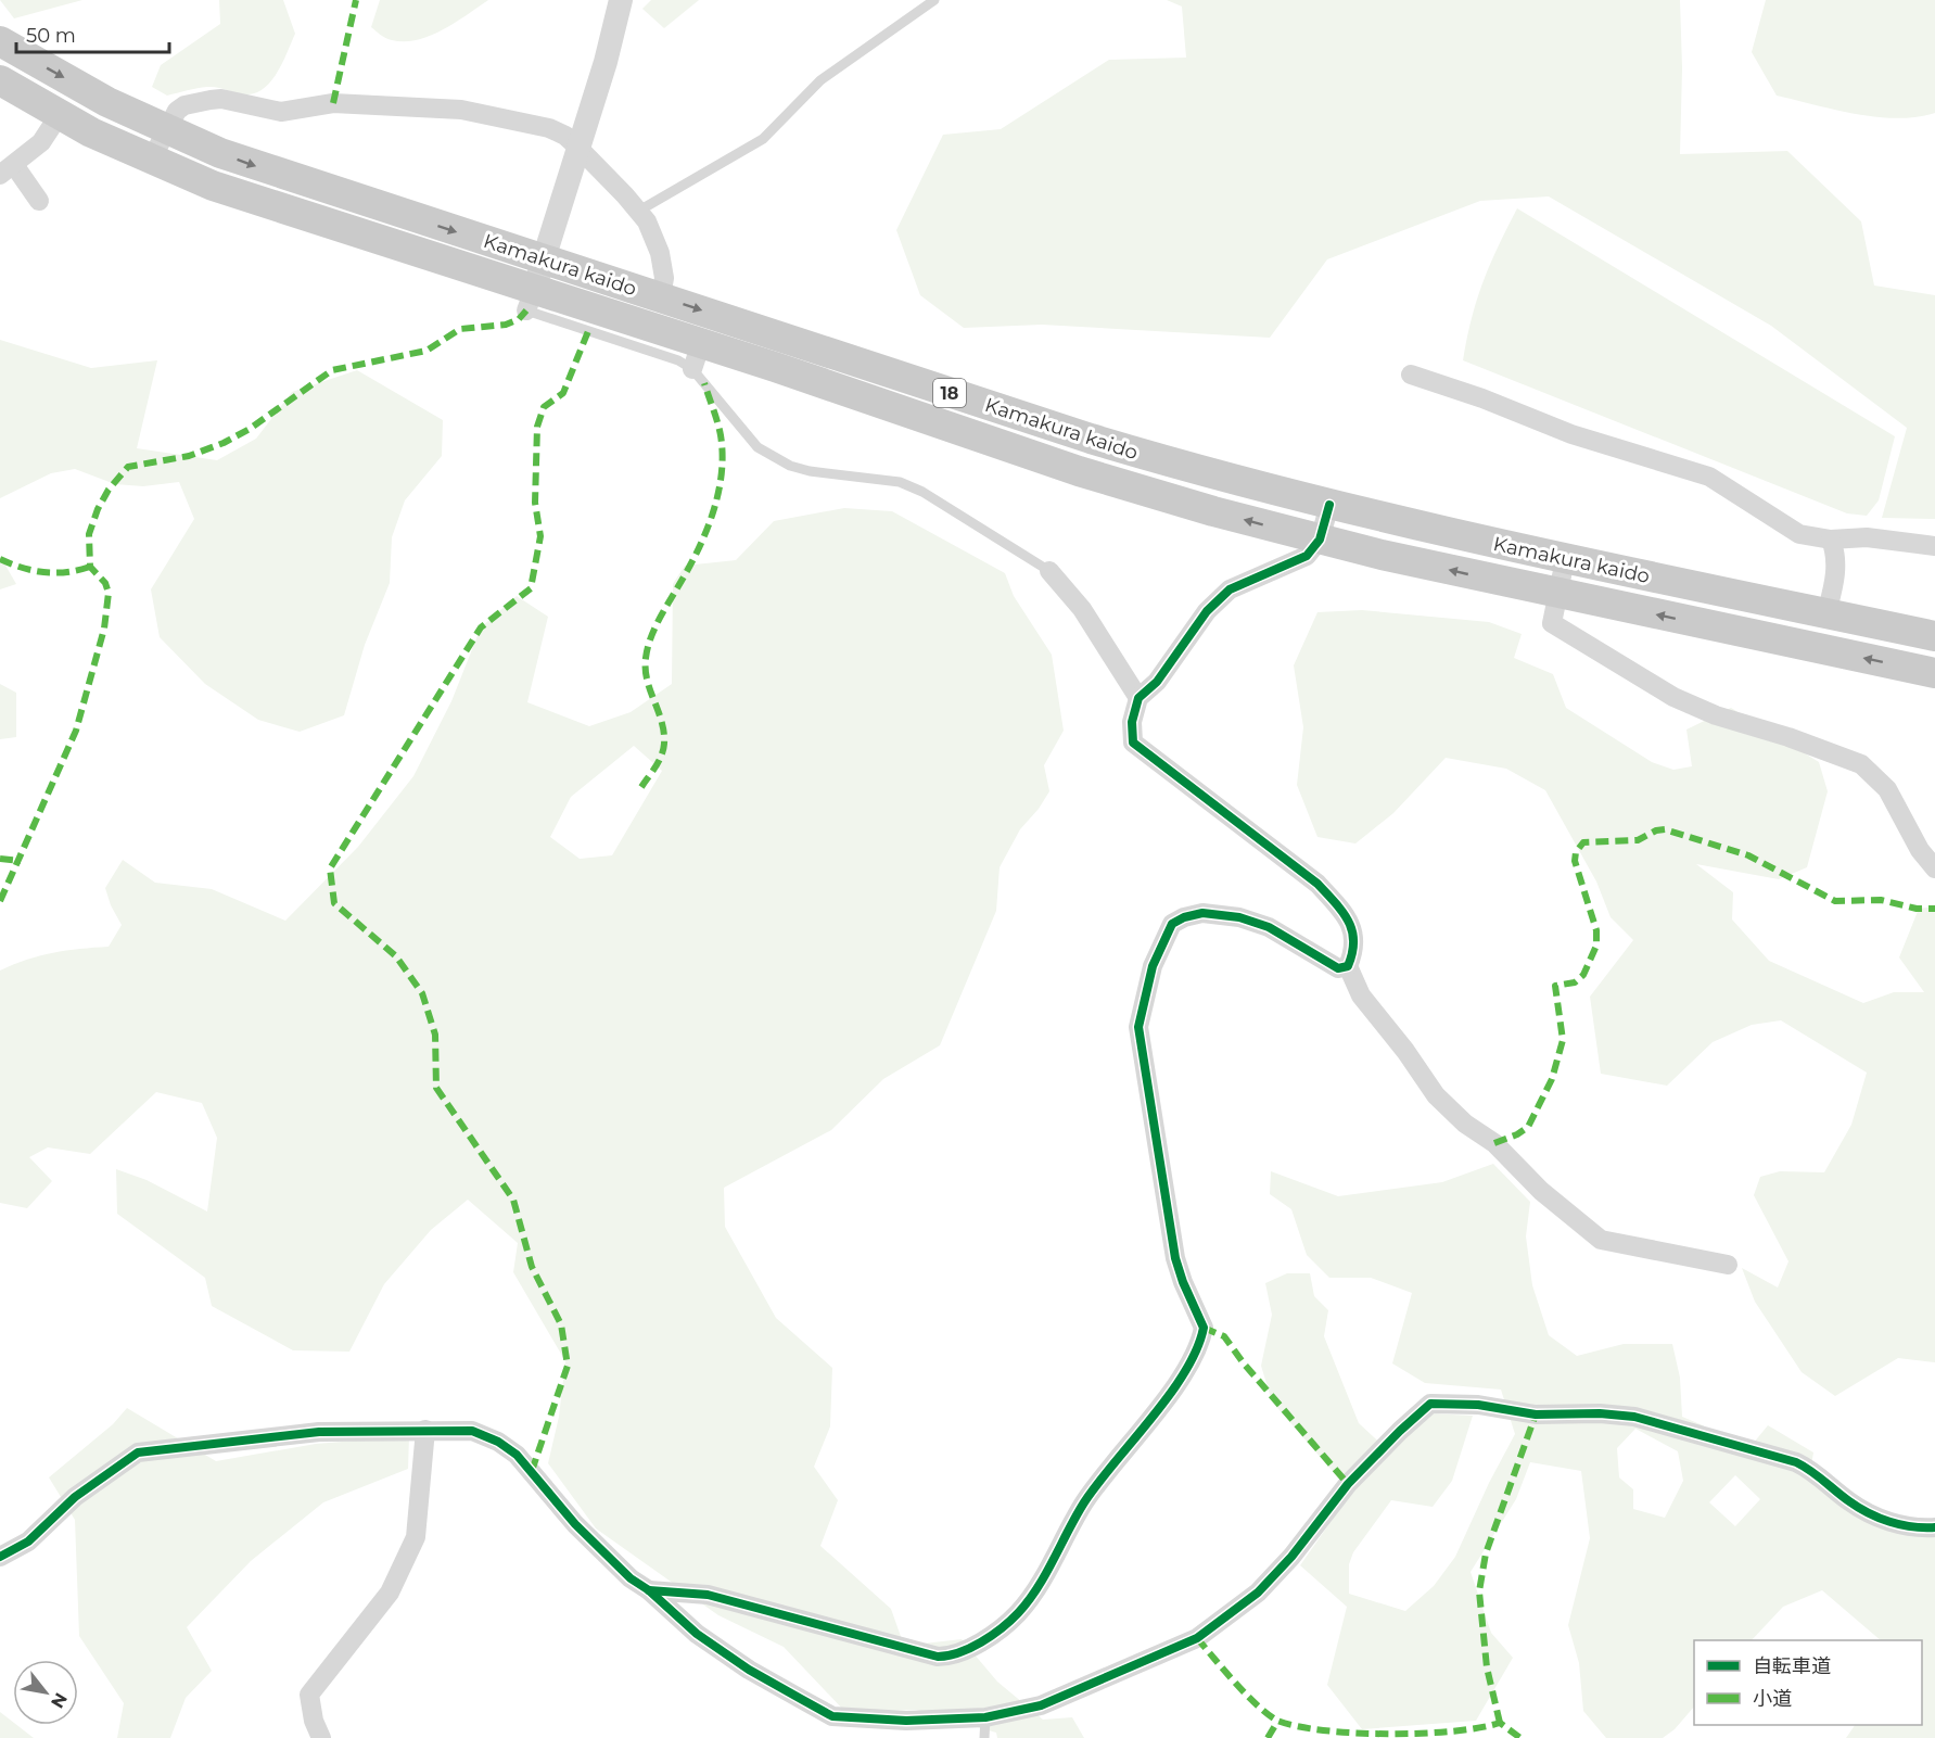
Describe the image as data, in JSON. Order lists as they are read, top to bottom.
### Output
{
  "streets": {
    "main road": ["Kamakura kaido", "18"]
  },
  "legend": ["自転車道", "小道"],
  "scale_bar": "50 m",
  "north": "bottom right"
}
